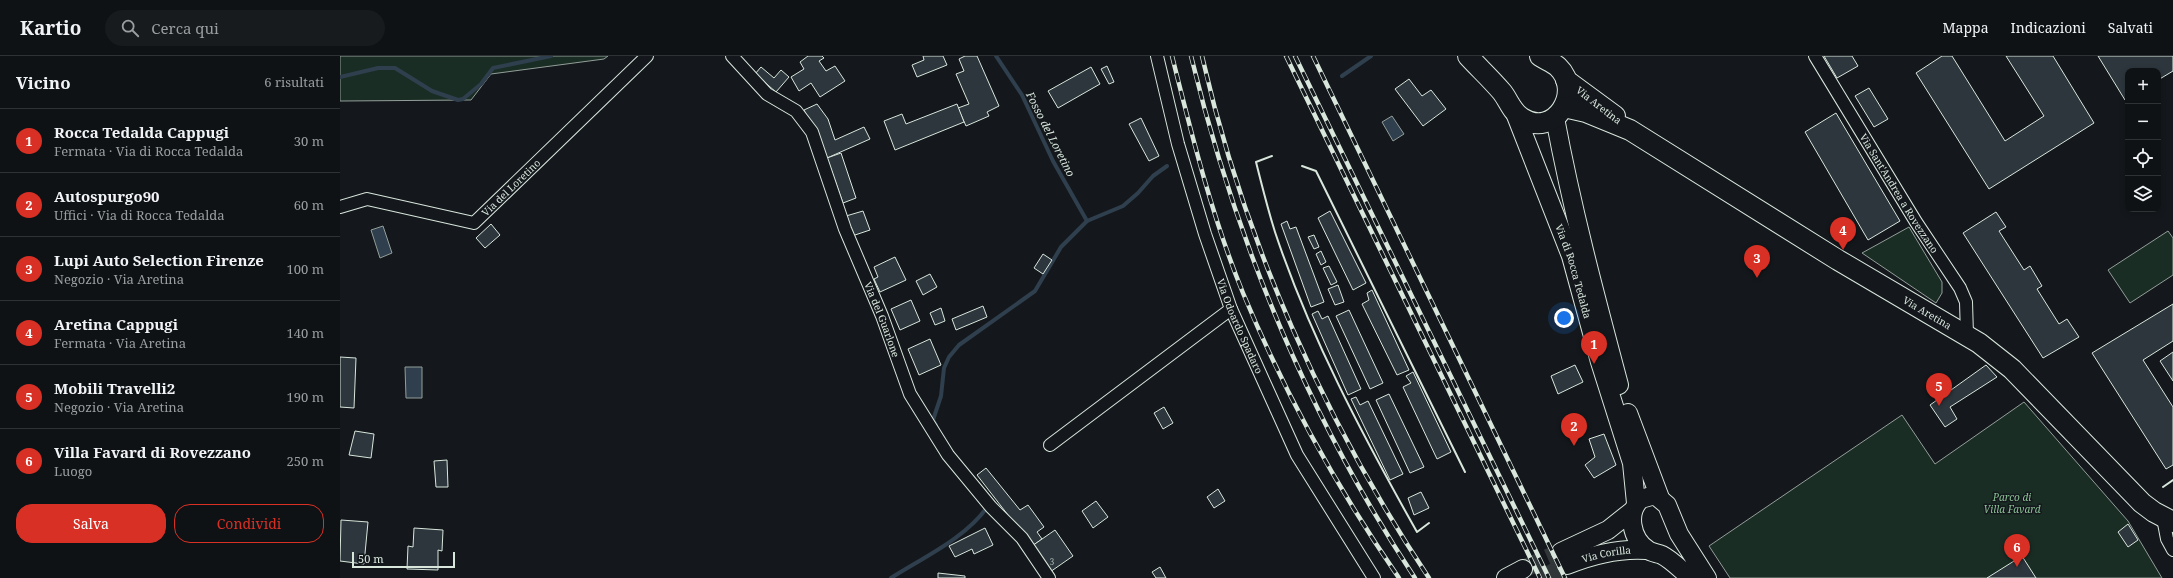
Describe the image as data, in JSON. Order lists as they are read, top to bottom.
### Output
{
  "streets": {
    "main road": ["Via Aretina"],
    "street": [
      "Via del Loretino",
      "Via Sant'Andrea a Rovezzano",
      "Via di Rocca Tedalda",
      "Via del Guarlone",
      "Via Odoardo Spadaro",
      "Via Corilla"
    ]
  },
  "crossings": [
    ["Via Aretina", "Via Sant'Andrea a Rovezzano"],
    ["Via Aretina", "Via di Rocca Tedalda"],
    ["Via di Rocca Tedalda", "Via Corilla"]
  ],
  "water": ["Fosso del Loretino"],
  "parks": ["Parco di Villa Favard"],
  "house_numbers": ["3"],
  "scale_bar": "50 m",
  "page": {
    "header": "Kartio",
    "search": "Cerca qui",
    "nav": ["Mappa", "Indicazioni", "Salvati"],
    "heading": ["Vicino", "6 risultati"],
    "map_buttons": ["+", "−"],
    "list": [
      {
        "mark": "1",
        "name": "Rocca Tedalda Cappugi",
        "note": "Fermata · Via di Rocca Tedalda",
        "value": "30 m"
      },
      {
        "mark": "2",
        "name": "Autospurgo90",
        "note": "Uffici · Via di Rocca Tedalda",
        "value": "60 m"
      },
      {
        "mark": "3",
        "name": "Lupi Auto Selection Firenze",
        "note": "Negozio · Via Aretina",
        "value": "100 m"
      },
      {
        "mark": "4",
        "name": "Aretina Cappugi",
        "note": "Fermata · Via Aretina",
        "value": "140 m"
      },
      {
        "mark": "5",
        "name": "Mobili Travelli2",
        "note": "Negozio · Via Aretina",
        "value": "190 m"
      },
      {
        "mark": "6",
        "name": "Villa Favard di Rovezzano",
        "note": "Luogo",
        "value": "250 m"
      }
    ],
    "pins": [
      "4",
      "3",
      "1",
      "5",
      "2",
      "6"
    ],
    "buttons": ["Salva", "Condividi"],
    "scale": "50 m"
  }
}
